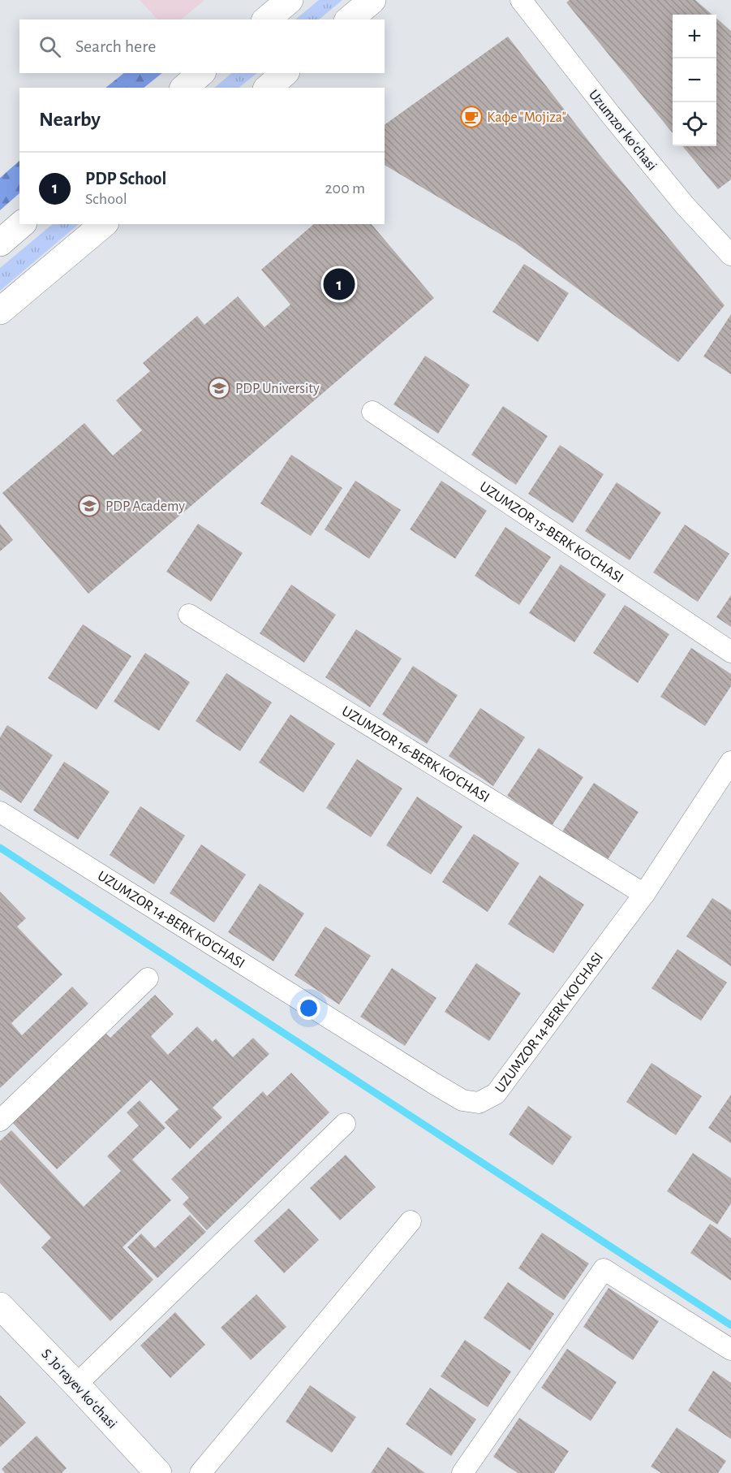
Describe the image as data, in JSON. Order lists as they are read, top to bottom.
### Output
{
  "streets": {
    "main road": ["S. Joʻrayev koʻchasi"],
    "street": [
      "Uzumzor koʻchasi",
      "UZUMZOR 15-BERK KO'CHASI",
      "UZUMZOR 16-BERK KO'CHASI",
      "UZUMZOR 14-BERK KO'CHASI"
    ]
  },
  "crossings": [
    ["UZUMZOR 16-BERK KO'CHASI", "UZUMZOR 14-BERK KO'CHASI"]
  ],
  "places": {
    "cafe": ["Кафе \"Mojiza\""],
    "school or university": ["PDP University", "PDP Academy"]
  },
  "page": {
    "map_buttons": ["+", "−"],
    "search": "Search here",
    "heading": "Nearby",
    "list": [
      {
        "mark": "1",
        "name": "PDP School",
        "note": "School",
        "value": "200 m"
      }
    ],
    "pins": "1"
  }
}
